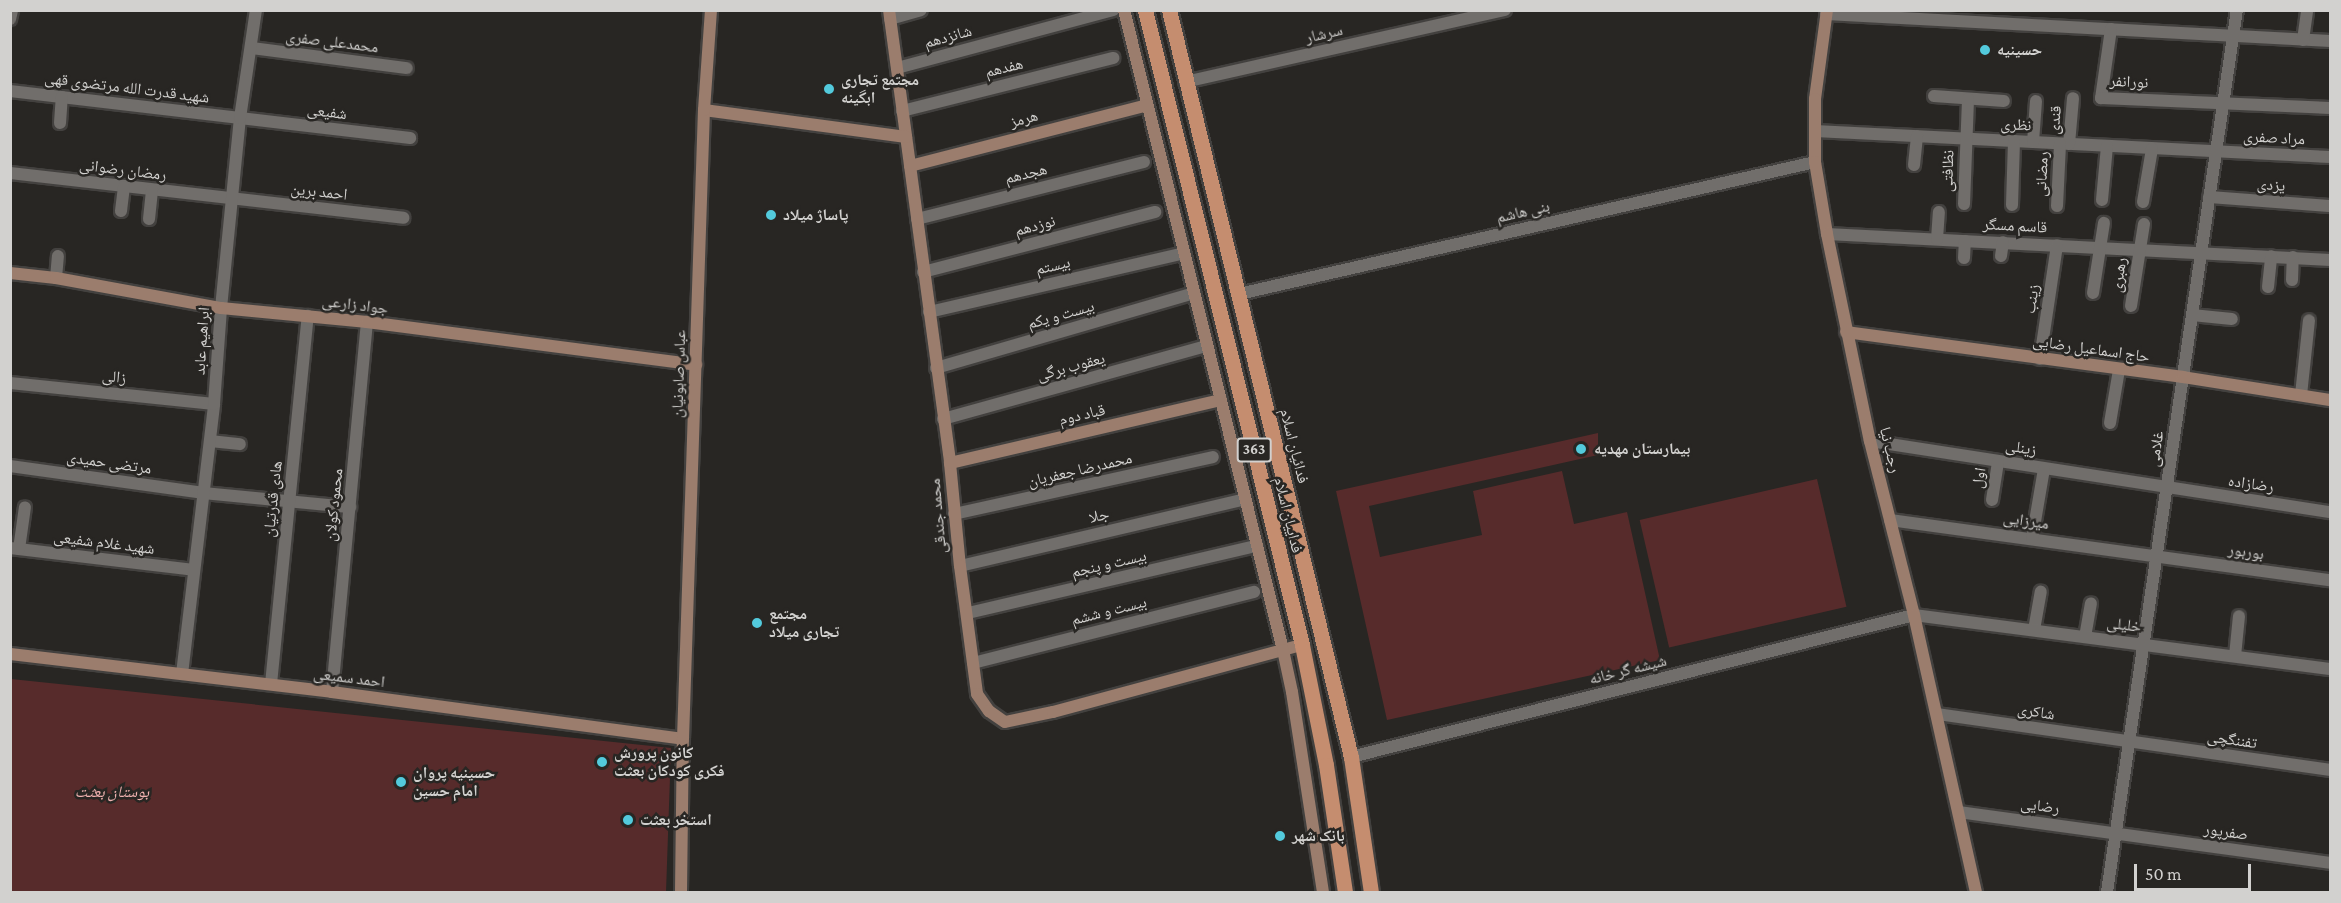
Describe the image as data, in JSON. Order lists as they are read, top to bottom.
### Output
{
  "streets": {
    "main road": ["فدائیان اسلام", "363", "فداییان اسلام"],
    "street": [
      "سرشار",
      "شانزدهم",
      "محمدعلی صفری",
      "هفدهم",
      "نورانفر",
      "شهید قدرت الله مرتضوی قهی",
      "شفیعی",
      "هرمز",
      "قندی",
      "نظری",
      "مراد صفری",
      "رمضان رضوانی",
      "نظافتی",
      "هجدهم",
      "رمضانی",
      "یزدی",
      "احمد برین",
      "بنی هاشم",
      "نوزدهم",
      "قاسم مسگر",
      "بیستم",
      "رهبری",
      "زینب",
      "جواد زارعی",
      "بیست و یکم",
      "ابراهیم عابد",
      "حاج اسماعیل رضایی",
      "یعقوب برگی",
      "عباس صابونیان",
      "زالی",
      "قباد دوم",
      "زینلی",
      "غلامی",
      "رجب نیا",
      "مرتضی حمیدی",
      "محمدرضا جعفریان",
      "اول",
      "رضازاده",
      "هادی قدرتیان",
      "محمود کولان",
      "محمد جندقی",
      "جلا",
      "میرزایی",
      "شهید غلام شفیعی",
      "بوربور",
      "بیست و پنجم",
      "بیست و ششم",
      "خلیلی",
      "شیشه گر خانه",
      "احمد سمیعی",
      "شاکری",
      "تفننگچی",
      "رضایی",
      "صفرپور"
    ]
  },
  "crossings": [
    ["سرشار", "فدائیان اسلام"],
    ["شانزدهم", "محمد جندقی"],
    ["محمدعلی صفری", "ابراهیم عابد"],
    ["هفدهم", "محمد جندقی"],
    ["نورانفر", "غلامی"],
    ["شهید قدرت الله مرتضوی قهی", "شفیعی"],
    ["شهید قدرت الله مرتضوی قهی", "ابراهیم عابد"],
    ["شفیعی", "ابراهیم عابد"],
    ["هرمز", "محمد جندقی"],
    ["قندی", "نظری"],
    ["قندی", "رمضانی"],
    ["نظری", "مراد صفری"],
    ["نظری", "نظافتی"],
    ["نظری", "رمضانی"],
    ["نظری", "غلامی"],
    ["نظری", "رجب نیا"],
    ["مراد صفری", "غلامی"],
    ["رمضان رضوانی", "احمد برین"],
    ["رمضان رضوانی", "ابراهیم عابد"],
    ["هجدهم", "محمد جندقی"],
    ["یزدی", "غلامی"],
    ["احمد برین", "ابراهیم عابد"],
    ["بنی هاشم", "فدائیان اسلام"],
    ["بنی هاشم", "رجب نیا"],
    ["نوزدهم", "محمد جندقی"],
    ["قاسم مسگر", "رهبری"],
    ["قاسم مسگر", "زینب"],
    ["قاسم مسگر", "غلامی"],
    ["قاسم مسگر", "رجب نیا"],
    ["بیستم", "محمد جندقی"],
    ["زینب", "حاج اسماعیل رضایی"],
    ["جواد زارعی", "ابراهیم عابد"],
    ["جواد زارعی", "عباس صابونیان"],
    ["جواد زارعی", "هادی قدرتیان"],
    ["جواد زارعی", "محمود کولان"],
    ["بیست و یکم", "محمد جندقی"],
    ["ابراهیم عابد", "زالی"],
    ["ابراهیم عابد", "مرتضی حمیدی"],
    ["ابراهیم عابد", "شهید غلام شفیعی"],
    ["ابراهیم عابد", "احمد سمیعی"],
    ["حاج اسماعیل رضایی", "غلامی"],
    ["حاج اسماعیل رضایی", "رجب نیا"],
    ["یعقوب برگی", "محمد جندقی"],
    ["عباس صابونیان", "احمد سمیعی"],
    ["قباد دوم", "محمد جندقی"],
    ["فدائیان اسلام", "شیشه گر خانه"],
    ["زینلی", "غلامی"],
    ["زینلی", "رجب نیا"],
    ["زینلی", "اول"],
    ["زینلی", "رضازاده"],
    ["غلامی", "رضازاده"],
    ["غلامی", "میرزایی"],
    ["غلامی", "بوربور"],
    ["غلامی", "خلیلی"],
    ["غلامی", "شاکری"],
    ["غلامی", "تفننگچی"],
    ["غلامی", "رضایی"],
    ["غلامی", "صفرپور"],
    ["رجب نیا", "میرزایی"],
    ["رجب نیا", "خلیلی"],
    ["رجب نیا", "شیشه گر خانه"],
    ["رجب نیا", "شاکری"],
    ["رجب نیا", "رضایی"],
    ["مرتضی حمیدی", "هادی قدرتیان"],
    ["مرتضی حمیدی", "محمود کولان"],
    ["محمدرضا جعفریان", "محمد جندقی"],
    ["هادی قدرتیان", "احمد سمیعی"],
    ["محمود کولان", "احمد سمیعی"],
    ["محمد جندقی", "جلا"],
    ["محمد جندقی", "بیست و پنجم"],
    ["محمد جندقی", "بیست و ششم"],
    ["میرزایی", "بوربور"],
    ["خلیلی", "شیشه گر خانه"],
    ["شاکری", "تفننگچی"],
    ["رضایی", "صفرپور"]
  ],
  "parks": ["بوستان بعثت"],
  "places": [
    "حسینیه",
    "مجتمع تجاری ابگینه",
    "پاساژ میلاد",
    "بیمارستان مهدیه",
    "مجتمع تجاری میلاد",
    "کانون پرورش فکری کودکان بعثت",
    "حسینیه پروان امام حسین",
    "استخر بعثت",
    "بانک شهر"
  ],
  "scale_bar": "50 m"
}
